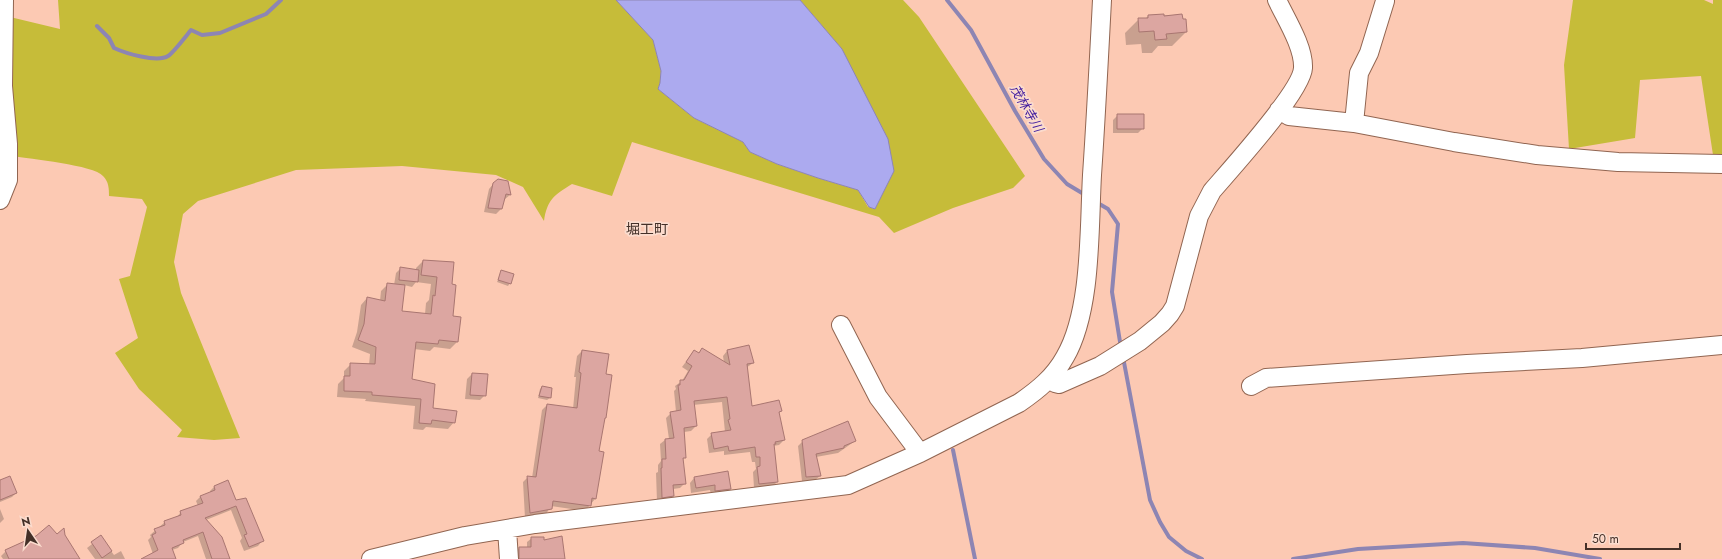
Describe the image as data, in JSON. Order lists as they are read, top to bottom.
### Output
{
  "districts": ["堀工町"],
  "water": ["茂林寺川"],
  "scale_bar": "50 m",
  "north": "top"
}
